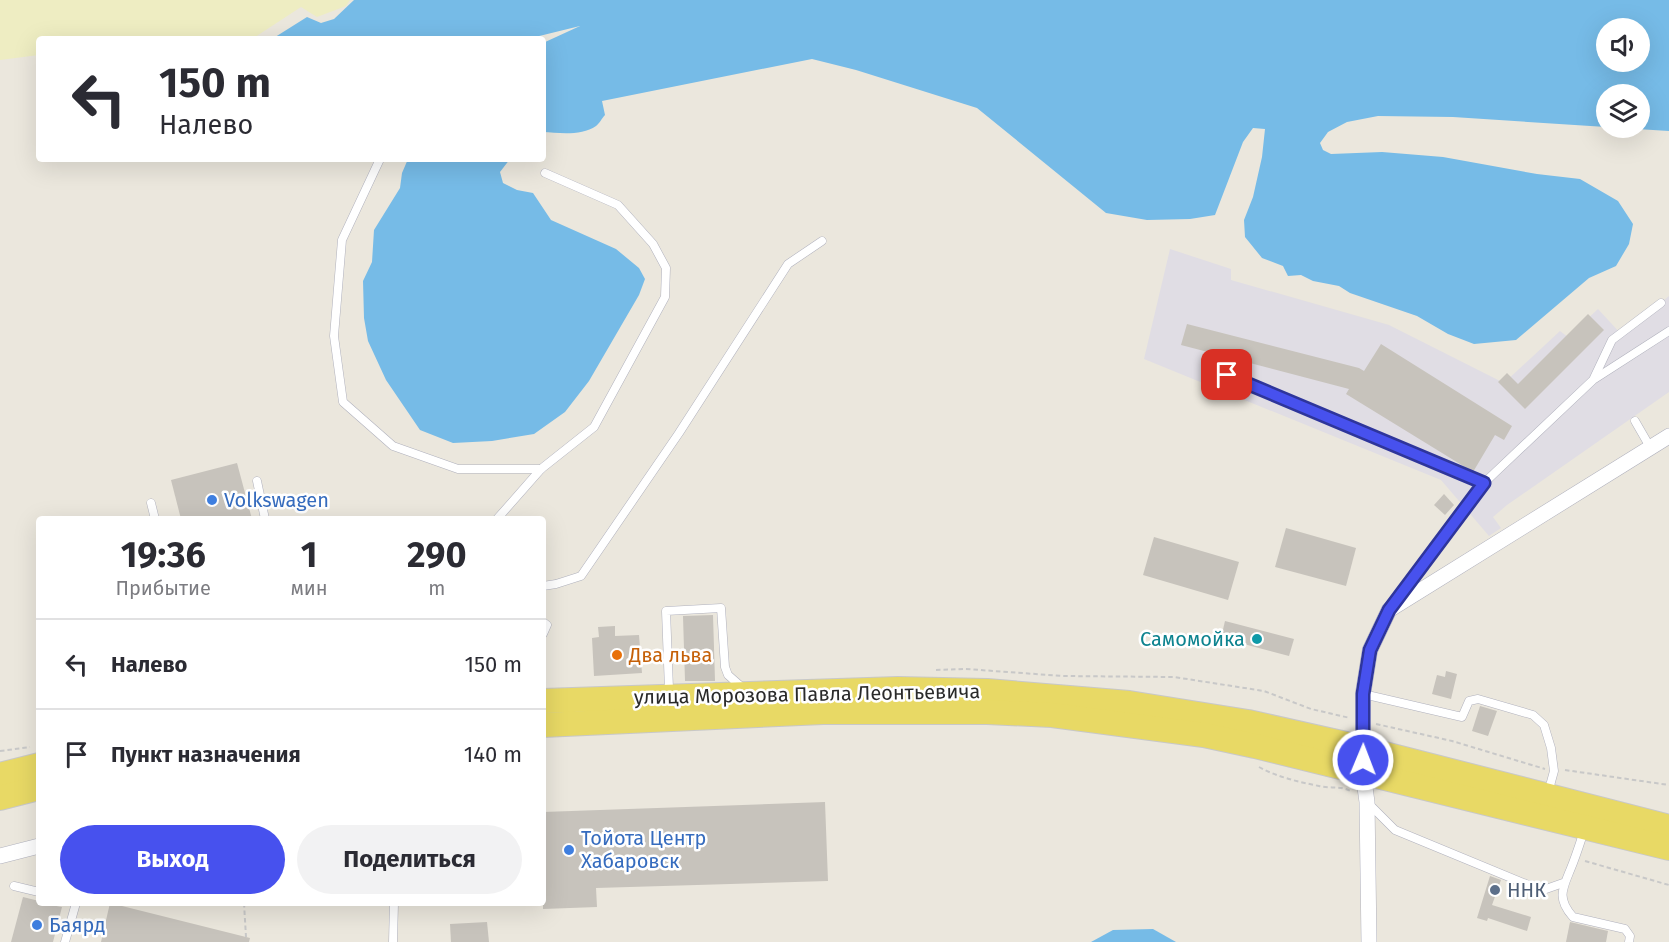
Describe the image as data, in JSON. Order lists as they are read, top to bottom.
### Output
{
  "streets": {
    "main road": ["улица Морозова Павла Леонтьевича"]
  },
  "places": [
    "Volkswagen",
    "Самомойка",
    "Два льва",
    "Тойота Центр Хабаровск",
    "ННК",
    "Баярд"
  ],
  "page": {
    "turn": ["150 m", "Налево"],
    "eta": [
      "19:36",
      "Прибытие",
      "1",
      "мин",
      "290",
      "m"
    ],
    "list": [
      {
        "name": "Налево",
        "value": "150 m"
      },
      {
        "name": "Пункт назначения",
        "value": "140 m"
      }
    ],
    "buttons": ["Выход", "Поделиться"]
  }
}
